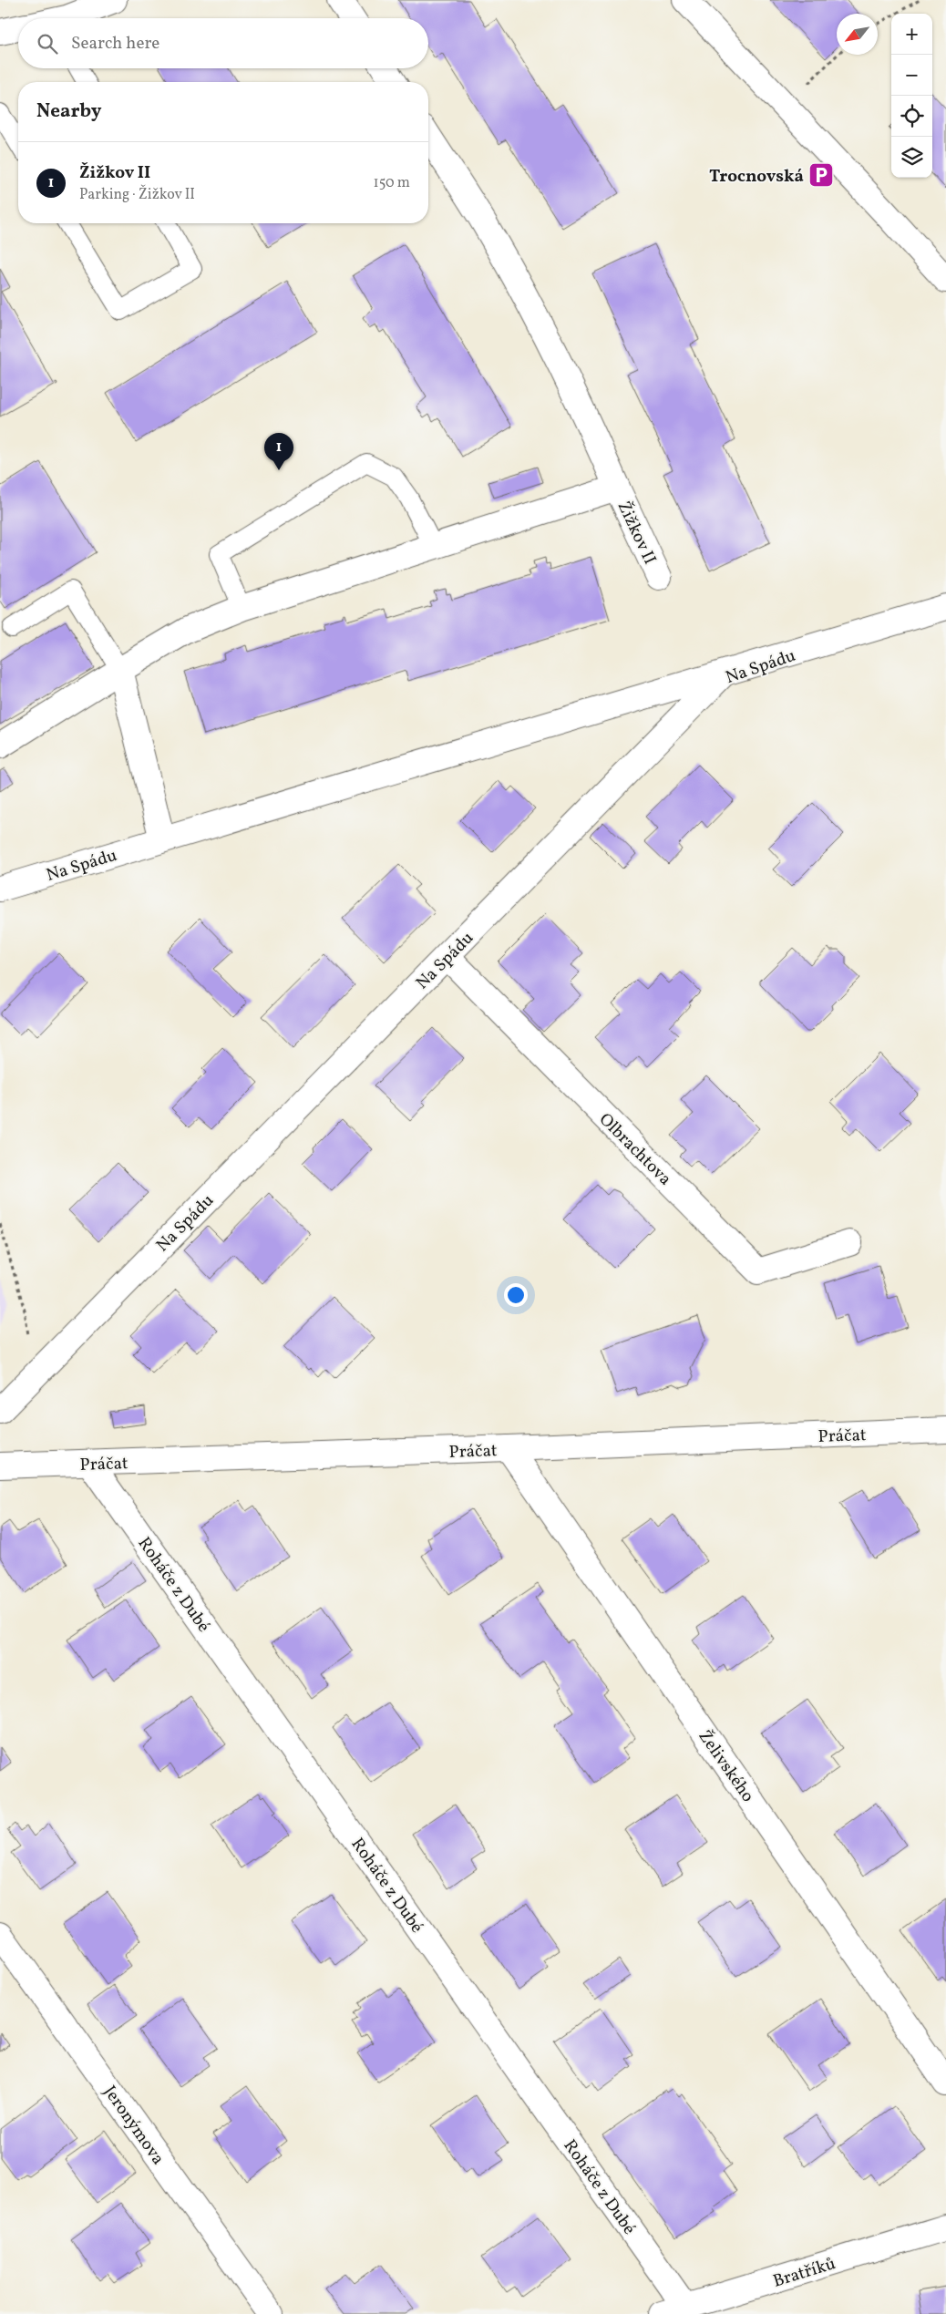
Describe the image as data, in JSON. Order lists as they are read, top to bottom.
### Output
{
  "streets": {
    "street": [
      "Žižkov II",
      "Na Spádu",
      "Olbrachtova",
      "Práčat",
      "Roháče z Dubé",
      "Želivského",
      "Jeronýmova",
      "Bratříků"
    ]
  },
  "crossings": [
    ["Na Spádu", "Olbrachtova"],
    ["Práčat", "Roháče z Dubé"],
    ["Práčat", "Želivského"],
    ["Roháče z Dubé", "Bratříků"]
  ],
  "places": {
    "parking": ["Trocnovská"]
  },
  "north": "bottom left",
  "page": {
    "map_buttons": ["+", "−"],
    "search": "Search here",
    "heading": "Nearby",
    "list": [
      {
        "mark": "1",
        "name": "Žižkov II",
        "note": "Parking · Žižkov II",
        "value": "150 m"
      }
    ],
    "pins": "1"
  }
}
